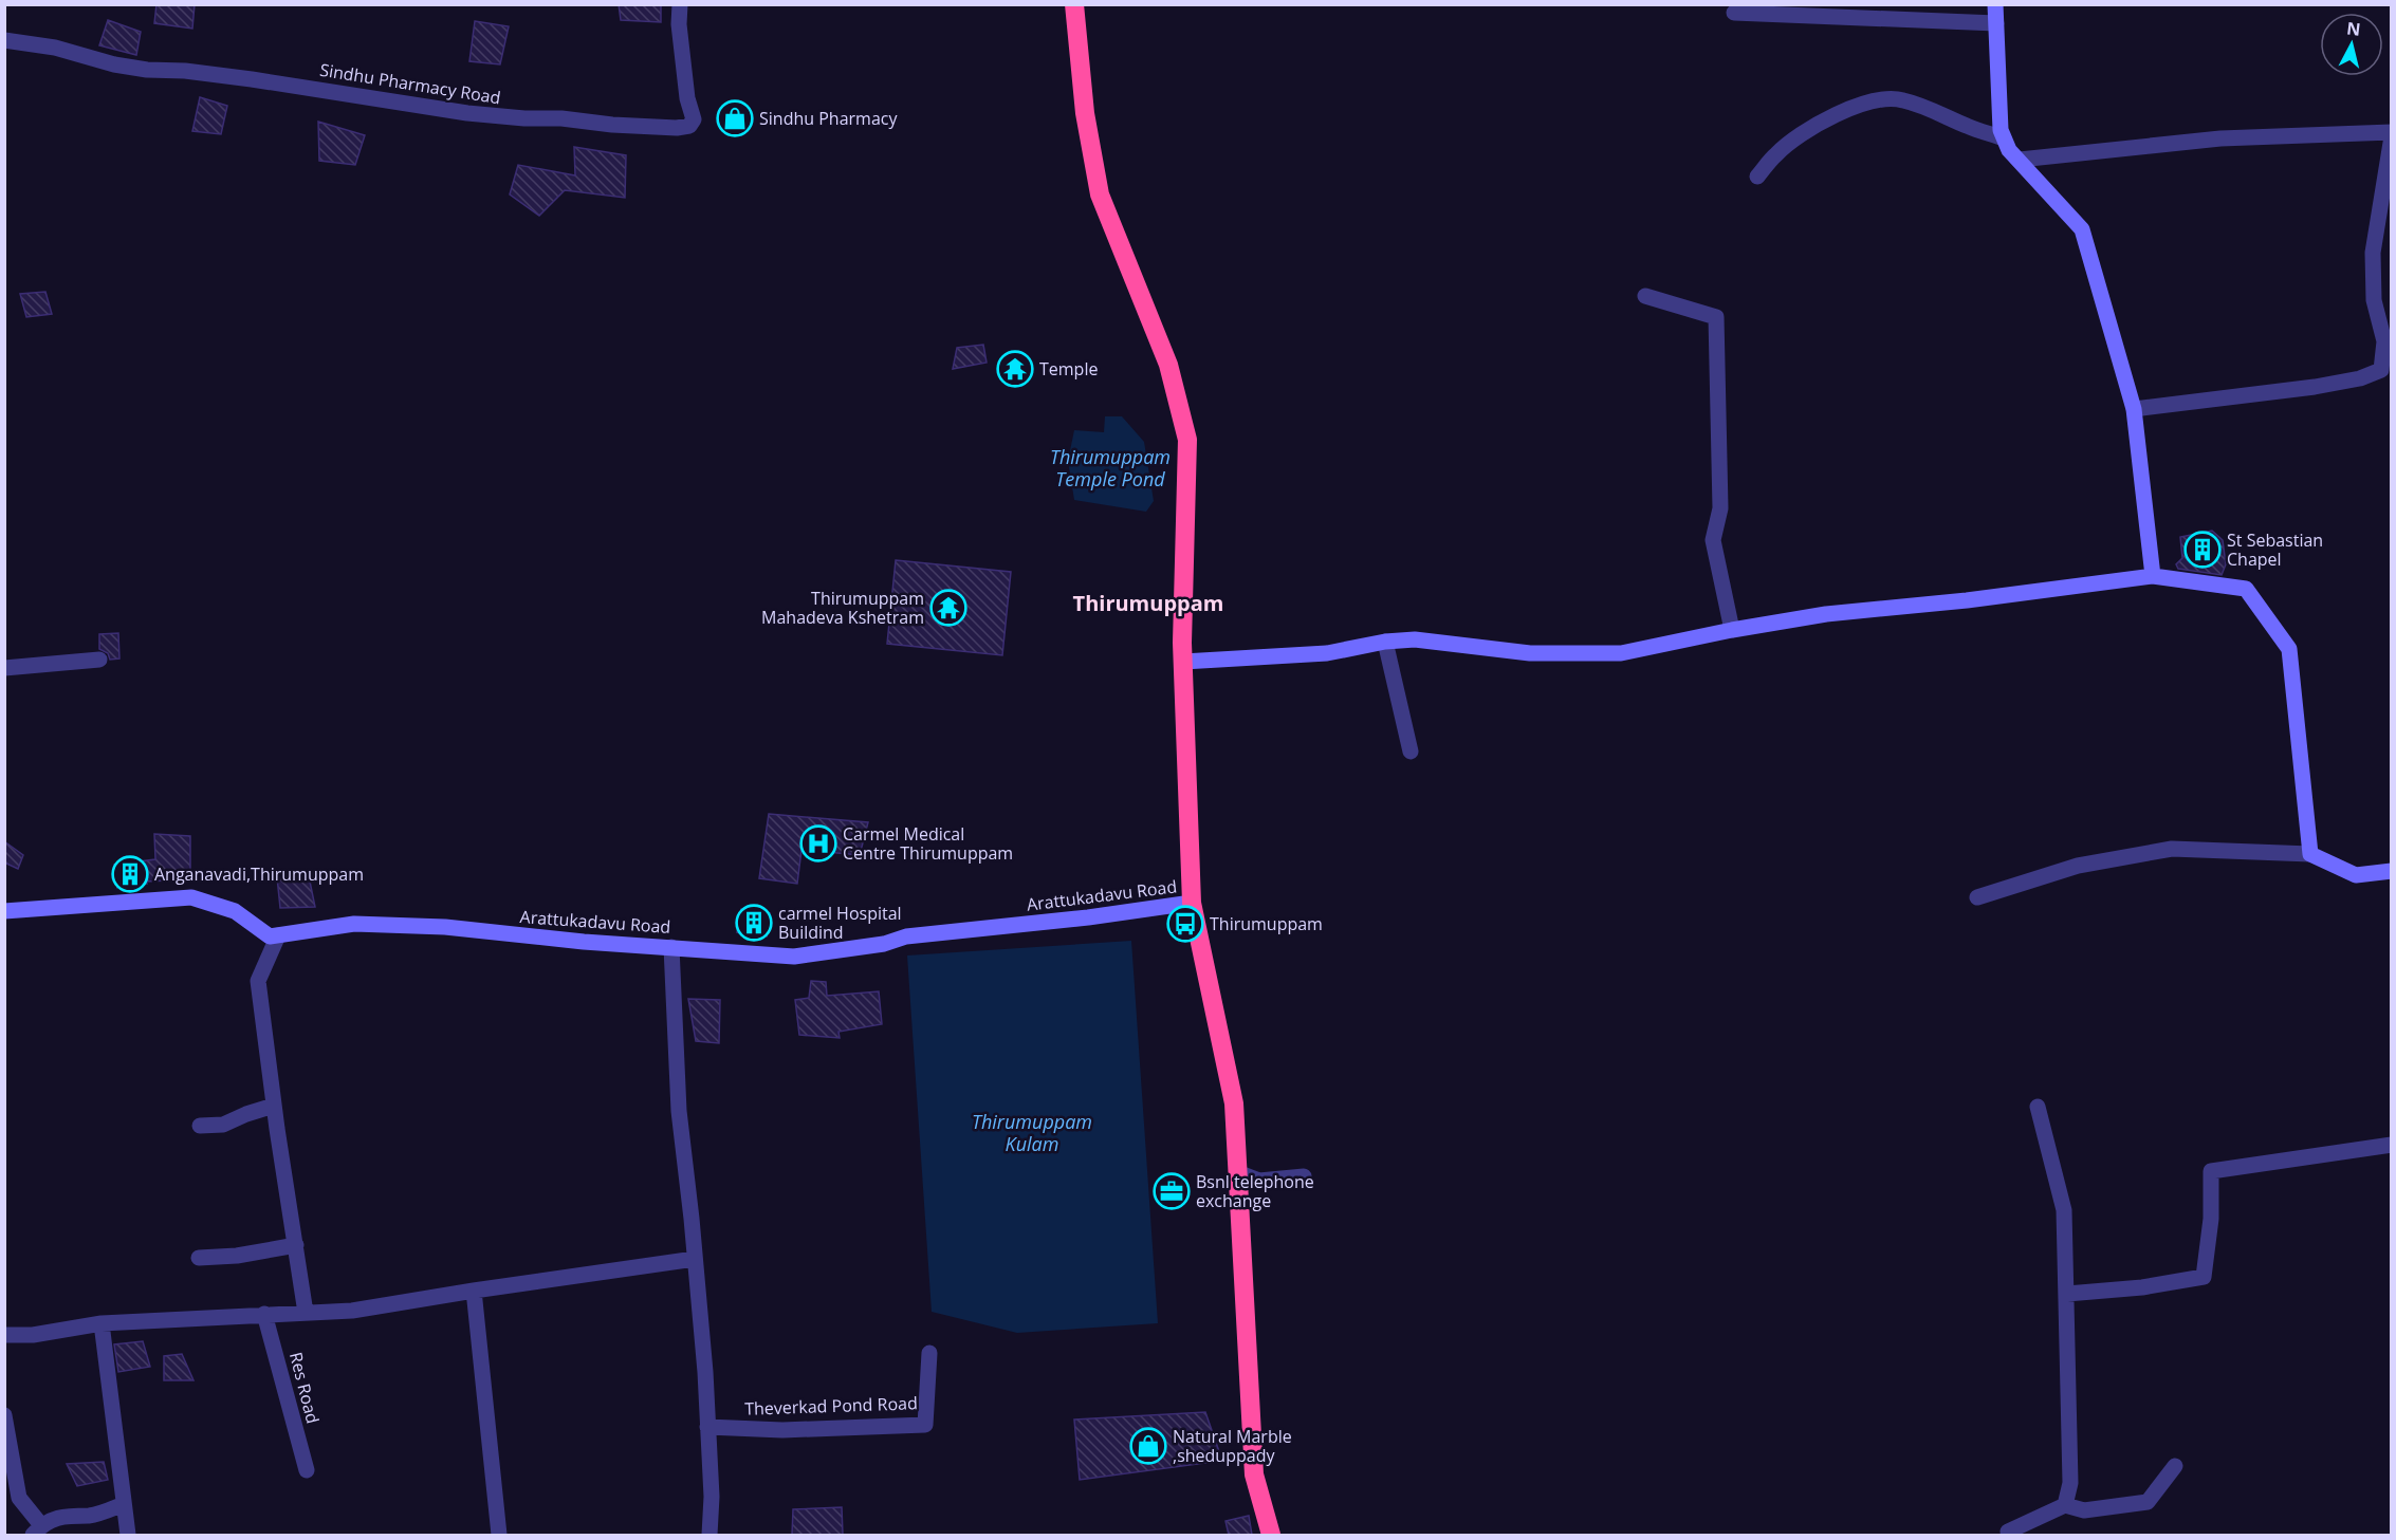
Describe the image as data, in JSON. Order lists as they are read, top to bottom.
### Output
{
  "streets": {
    "street": [
      "Sindhu Pharmacy Road",
      "Arattukadavu Road",
      "Res Road",
      "Theverkad Pond Road"
    ]
  },
  "districts": ["Thirumuppam"],
  "water": ["Thirumuppam Temple Pond", "Thirumuppam Kulam"],
  "places": {
    "shop": ["Sindhu Pharmacy", "Natural Marble ,sheduppady"],
    "temple": ["Temple", "Thirumuppam Mahadeva Kshetram"],
    "building": ["St Sebastian Chapel", "Anganavadi,Thirumuppam", "carmel Hospital Buildind"],
    "hospital": ["Carmel Medical Centre Thirumuppam"],
    "bus stop": ["Thirumuppam"],
    "office": ["Bsnl telephone exchange"]
  },
  "north": "top"
}
